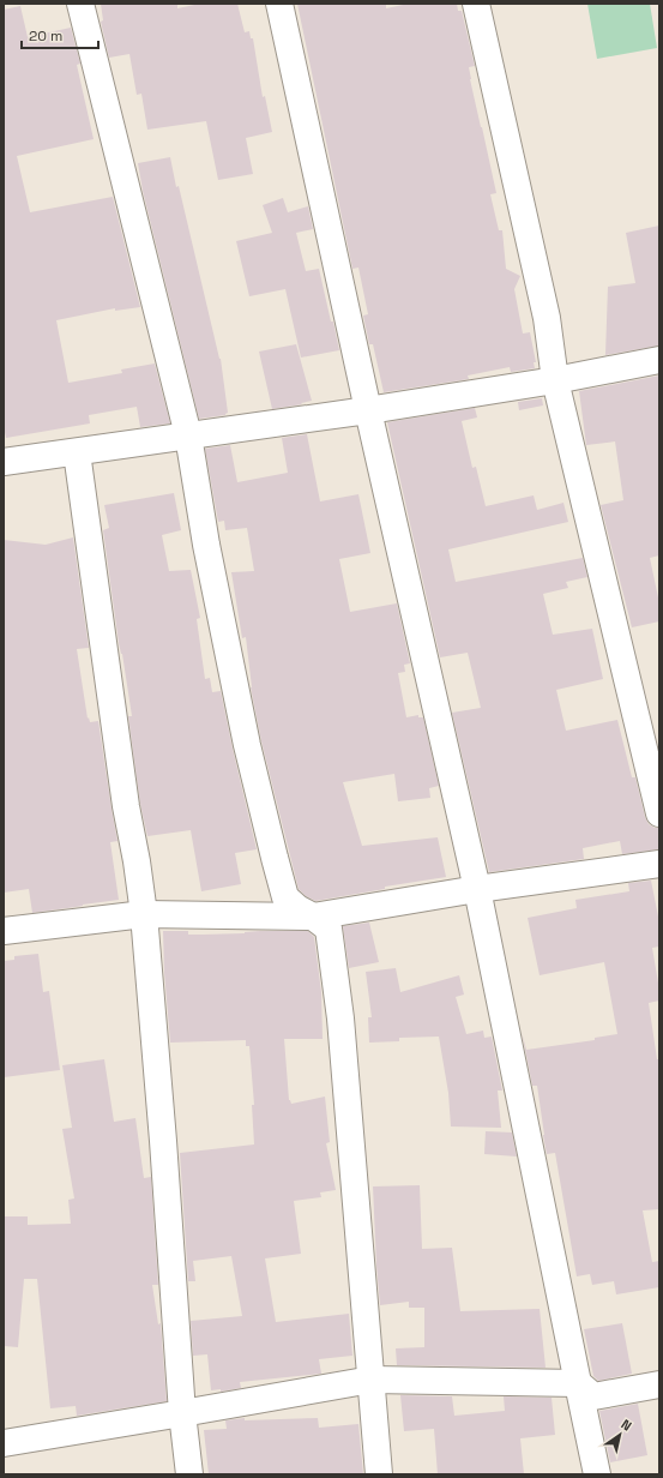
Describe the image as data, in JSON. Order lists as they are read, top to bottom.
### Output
{
  "scale_bar": "20 m",
  "north": "top right"
}
